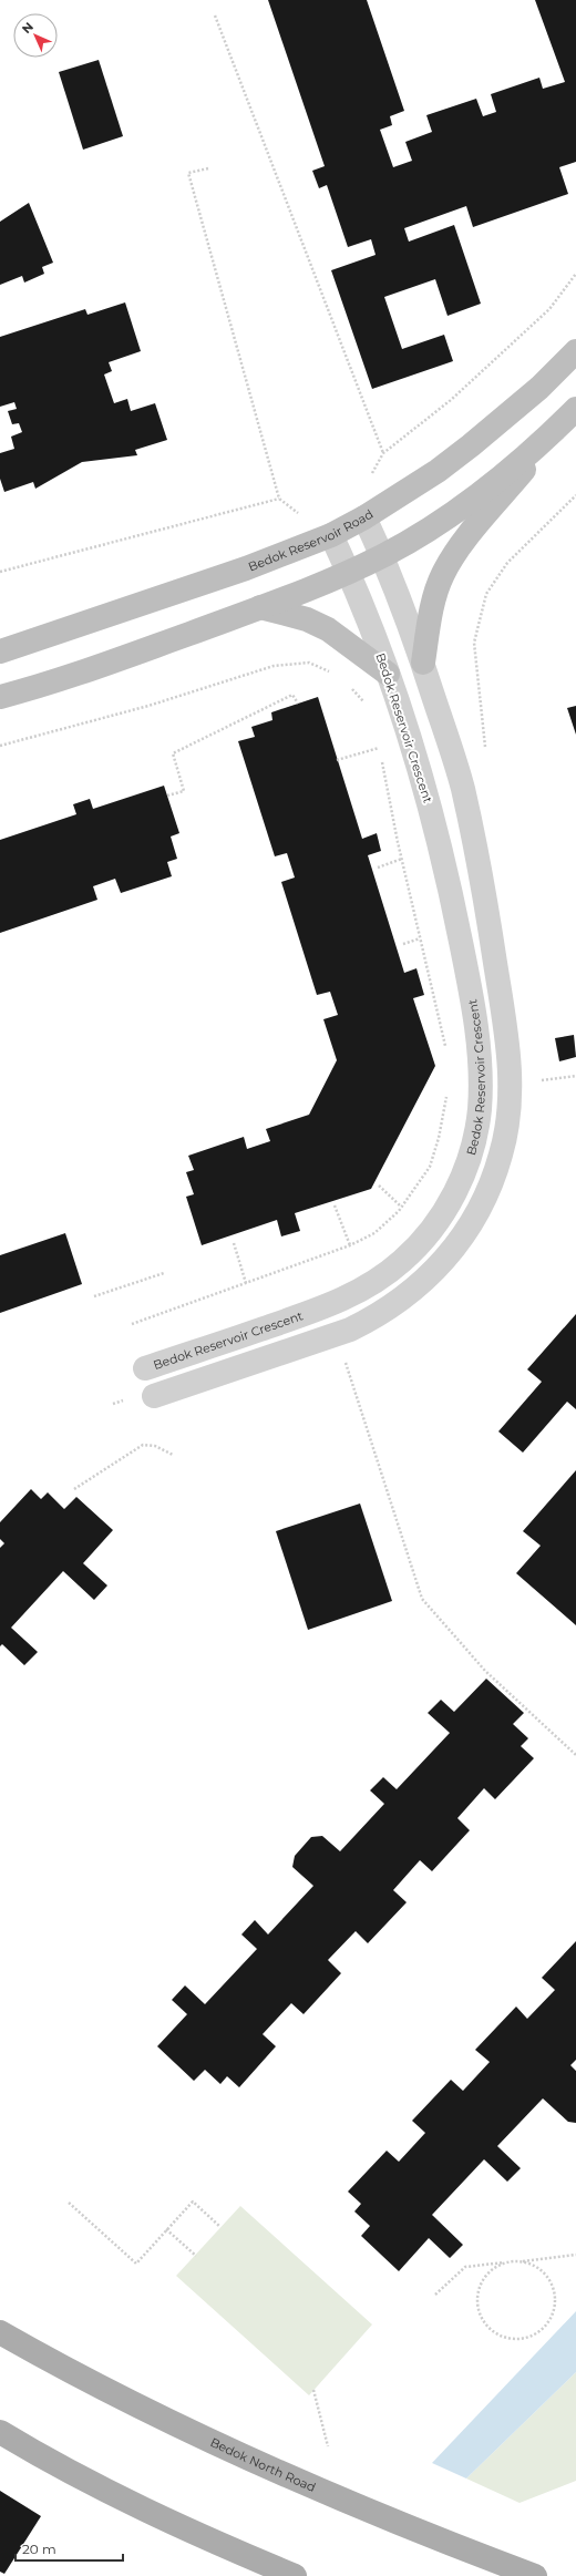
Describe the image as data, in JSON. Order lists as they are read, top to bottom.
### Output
{
  "streets": {
    "main road": ["Bedok Reservoir Road", "Bedok North Road"],
    "street": ["Bedok Reservoir Crescent"]
  },
  "crossings": [
    ["Bedok Reservoir Road", "Bedok Reservoir Crescent"]
  ],
  "scale_bar": "20 m",
  "north": "top left"
}
